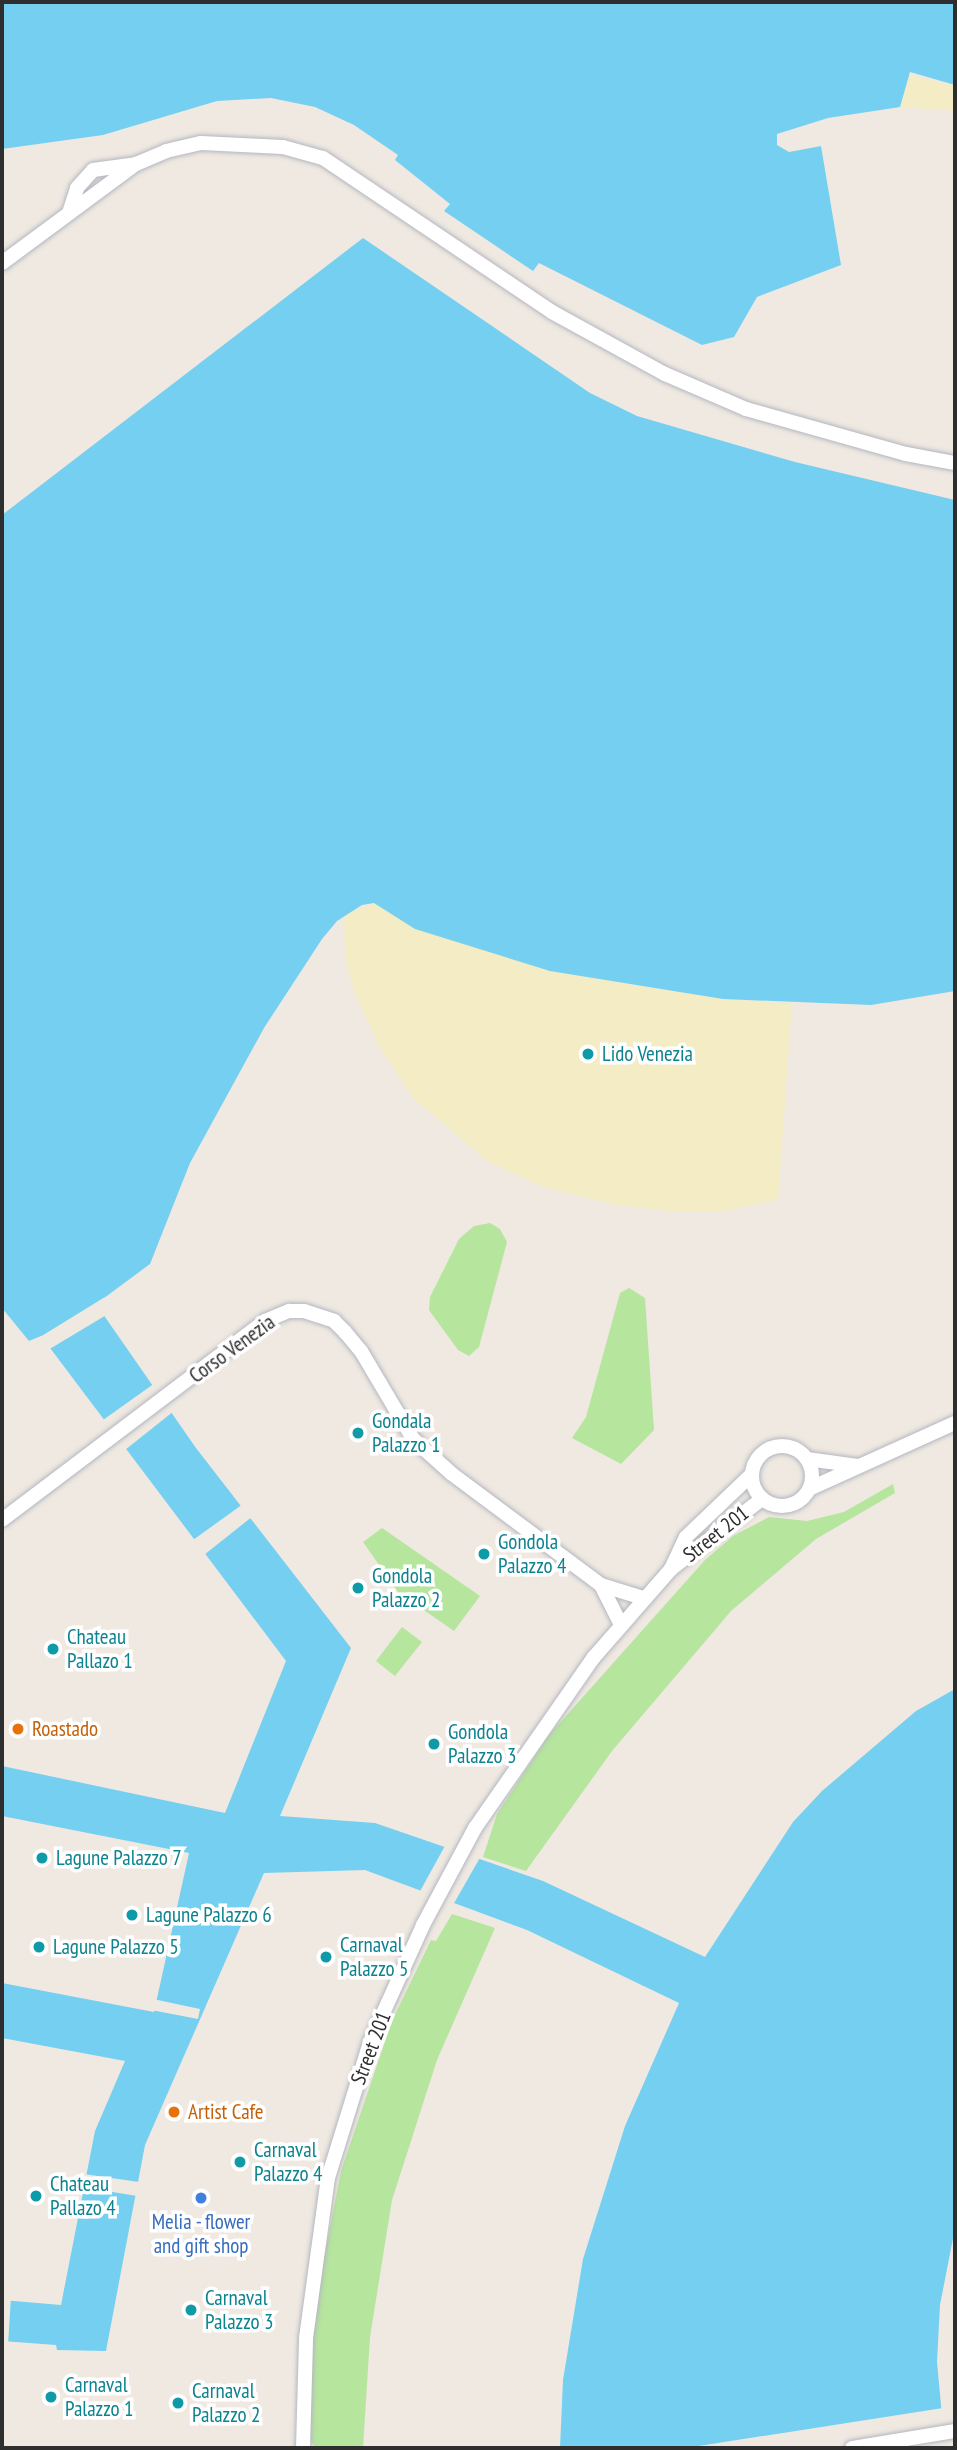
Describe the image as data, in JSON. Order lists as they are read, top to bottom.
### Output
{
  "streets": {
    "street": ["Corso Venezia", "Street 201"]
  },
  "crossings": [
    ["Corso Venezia", "Street 201"]
  ],
  "places": [
    "Lido Venezia",
    "Gondala Palazzo 1",
    "Gondola Palazzo 4",
    "Gondola Palazzo 2",
    "Chateau Pallazo 1",
    "Roastado",
    "Gondola Palazzo 3",
    "Lagune Palazzo 7",
    "Lagune Palazzo 6",
    "Lagune Palazzo 5",
    "Carnaval Palazzo 5",
    "Artist Cafe",
    "Carnaval Palazzo 4",
    "Chateau Pallazo 4",
    "Melia - flower and gift shop",
    "Carnaval Palazzo 3",
    "Carnaval Palazzo 1",
    "Carnaval Palazzo 2"
  ]
}
